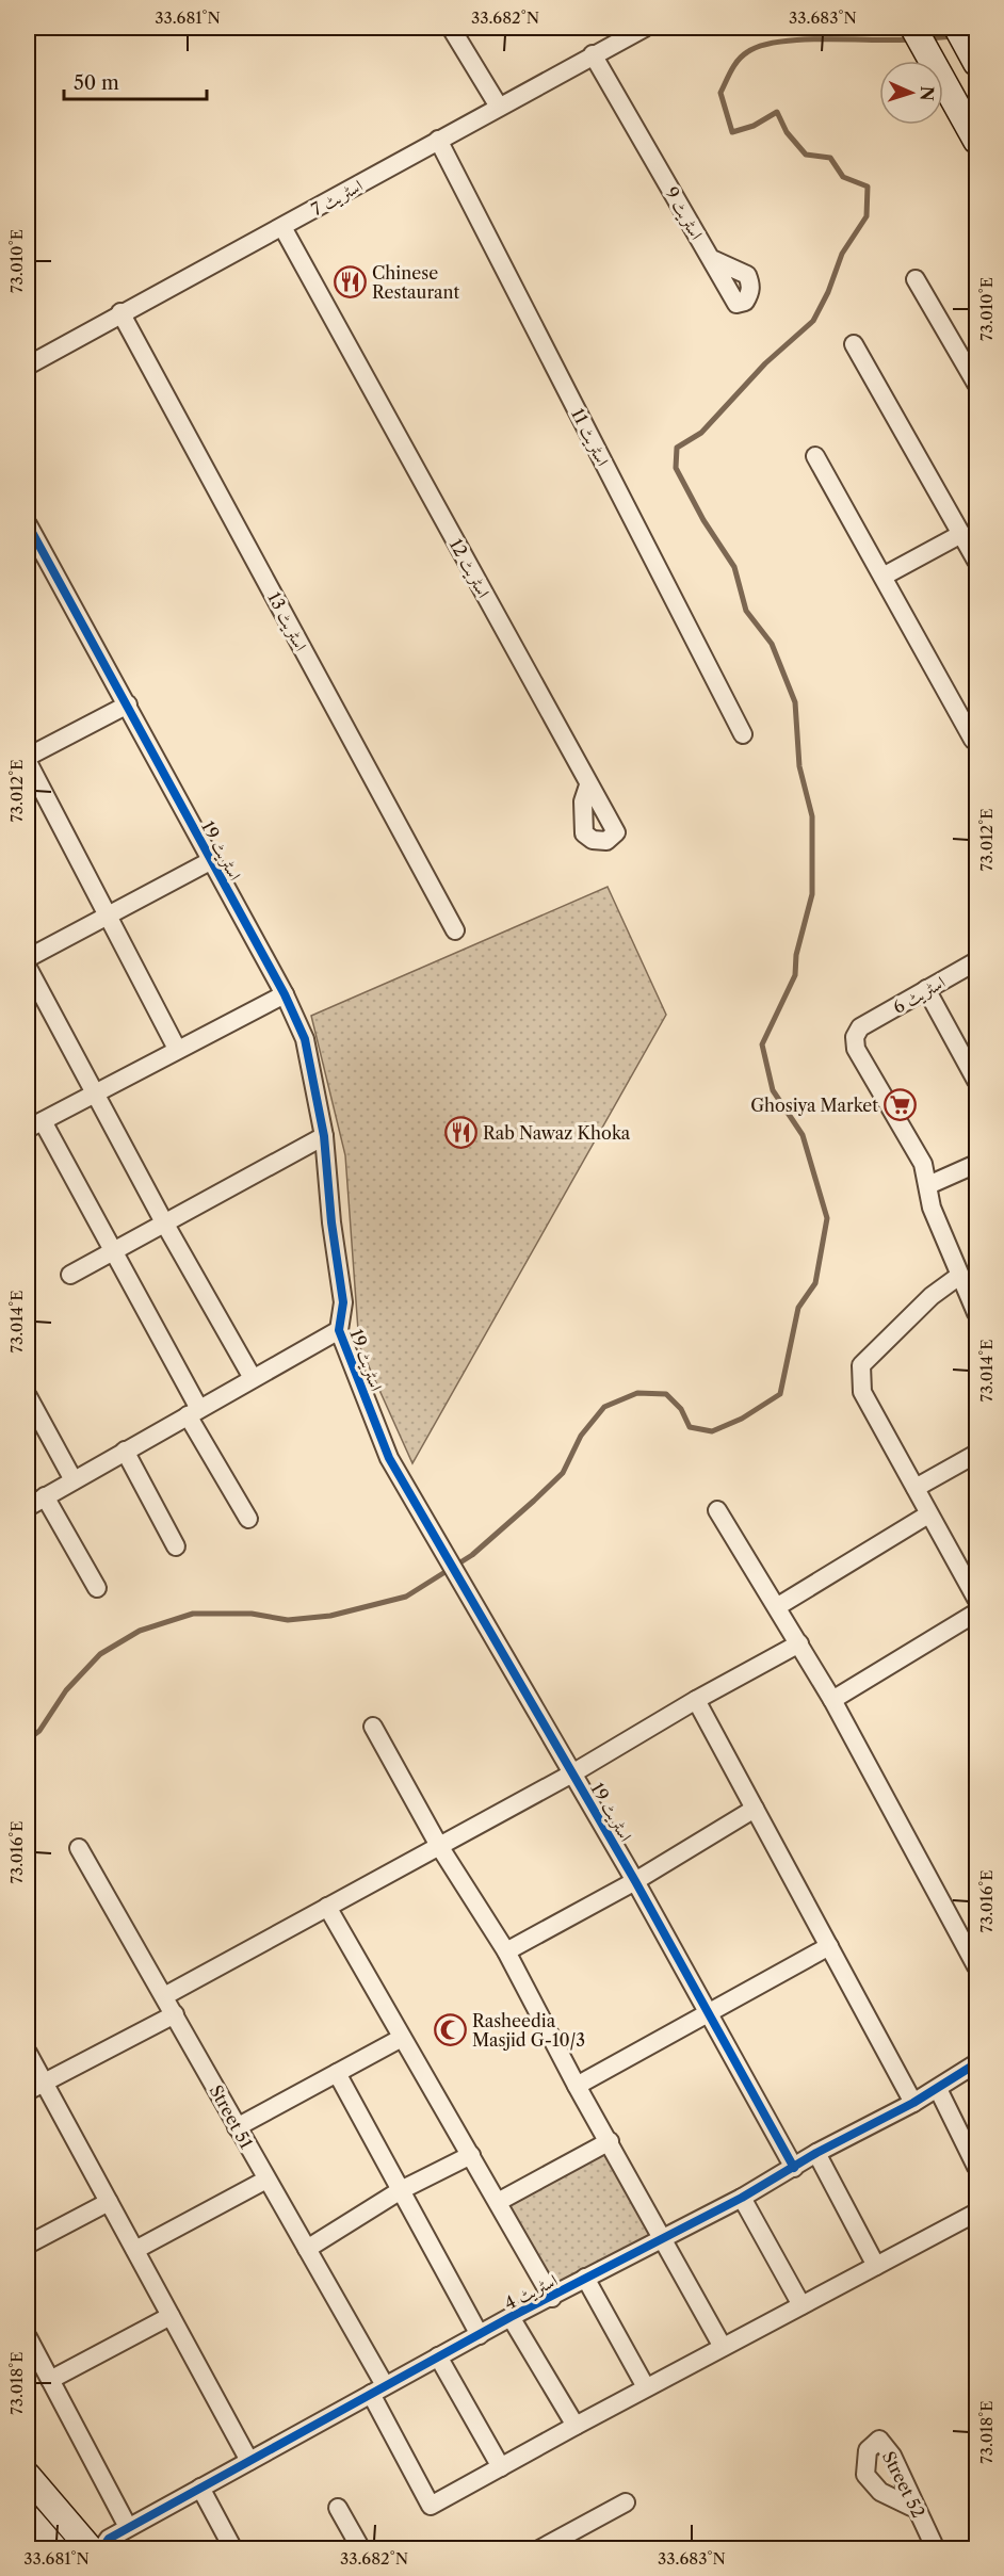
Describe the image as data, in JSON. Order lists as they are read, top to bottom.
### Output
{
  "streets": {
    "street": [
      "اسٹریٹ 7",
      "اسٹریٹ 9",
      "اسٹریٹ 11",
      "اسٹریٹ 12",
      "اسٹریٹ 13",
      "اسٹریٹ 19",
      "اسٹریٹ 6",
      "Street 51",
      "اسٹریٹ 4",
      "Street 52"
    ]
  },
  "crossings": [
    ["اسٹریٹ 7", "اسٹریٹ 9"],
    ["اسٹریٹ 7", "اسٹریٹ 11"],
    ["اسٹریٹ 7", "اسٹریٹ 12"],
    ["اسٹریٹ 7", "اسٹریٹ 13"],
    ["اسٹریٹ 19", "اسٹریٹ 4"],
    ["Street 51", "اسٹریٹ 4"]
  ],
  "places": {
    "restaurant": ["Chinese Restaurant", "Rab Nawaz Khoka"],
    "supermarket": ["Ghosiya Market"],
    "mosque": ["Rasheedia Masjid G-10/3"]
  },
  "scale_bar": "50 m",
  "north": "right",
  "coordinates": [
    "33.681°N",
    "33.682°N",
    "33.683°N",
    "73.010°E",
    "73.012°E",
    "73.014°E",
    "73.016°E",
    "73.018°E"
  ]
}
